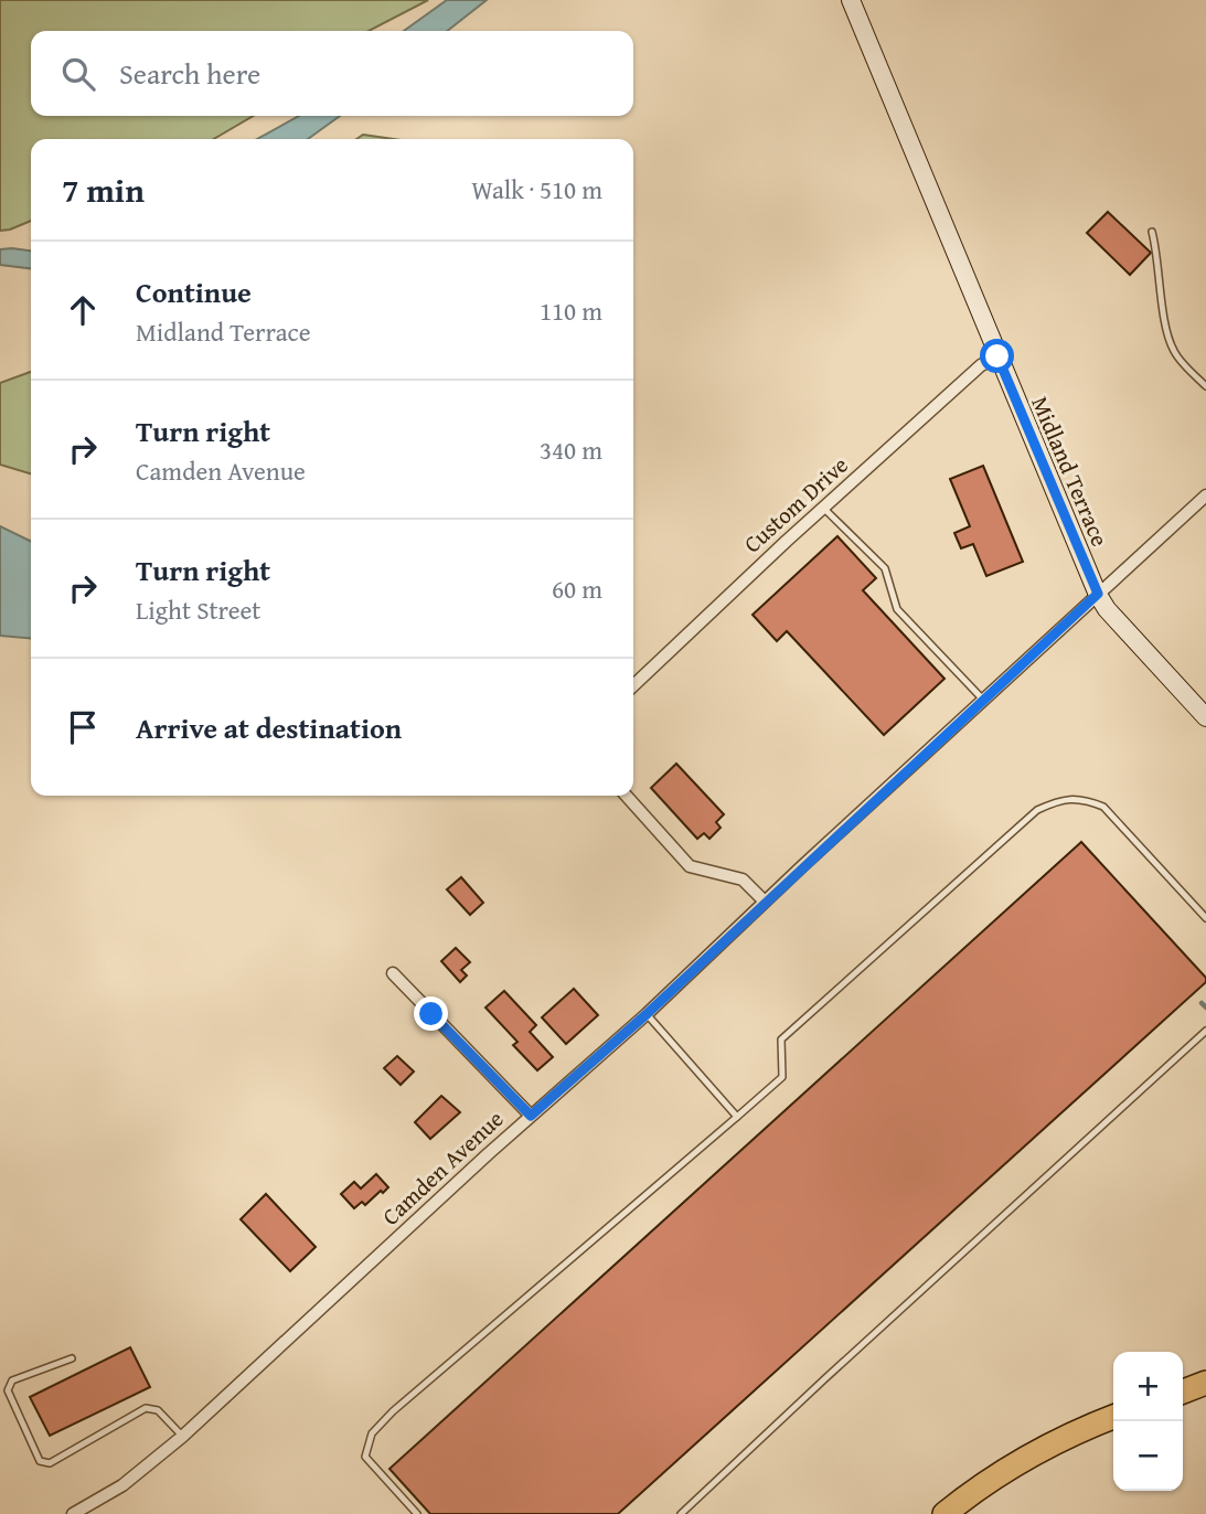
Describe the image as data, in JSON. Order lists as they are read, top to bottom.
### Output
{
  "streets": {
    "street": ["Midland Terrace", "Custom Drive", "Camden Avenue"]
  },
  "crossings": [
    ["Midland Terrace", "Custom Drive"],
    ["Midland Terrace", "Camden Avenue"]
  ],
  "page": {
    "search": "Search here",
    "heading": ["7 min", "Walk · 510 m"],
    "list": [
      ["Continue", "Midland Terrace", "110 m"],
      ["Turn right", "Camden Avenue", "340 m"],
      ["Turn right", "Light Street", "60 m"],
      "Arrive at destination"
    ],
    "map_buttons": ["+", "−"]
  }
}
